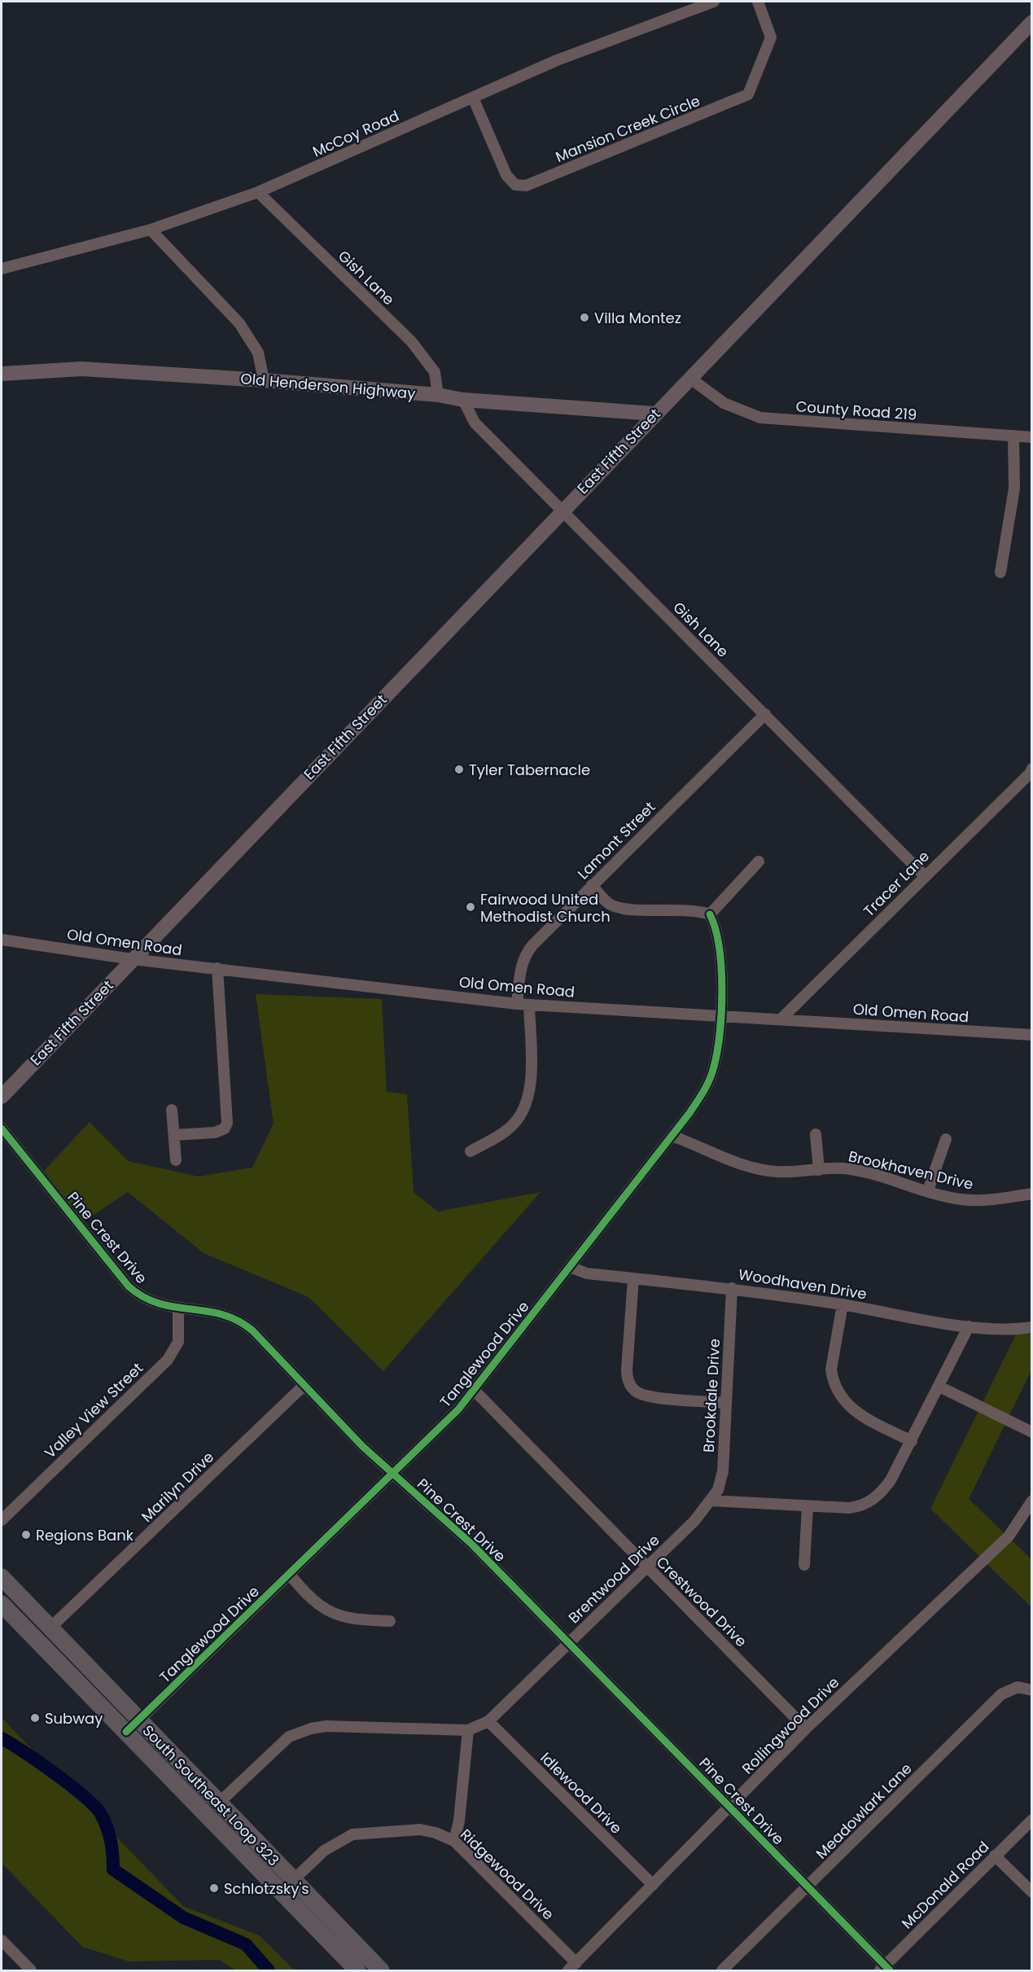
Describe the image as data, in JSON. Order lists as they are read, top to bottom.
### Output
{
  "streets": {
    "highway": ["South Southeast Loop 323"],
    "main road": ["Old Henderson Highway", "East Fifth Street"],
    "street": [
      "Mansion Creek Circle",
      "McCoy Road",
      "Gish Lane",
      "County Road 219",
      "Lamont Street",
      "Tracer Lane",
      "Old Omen Road",
      "Brookhaven Drive",
      "Pine Crest Drive",
      "Woodhaven Drive",
      "Tanglewood Drive",
      "Brookdale Drive",
      "Valley View Street",
      "Marilyn Drive",
      "Brentwood Drive",
      "Crestwood Drive",
      "Rollingwood Drive",
      "Idlewood Drive",
      "Meadowlark Lane",
      "Ridgewood Drive",
      "McDonald Road"
    ]
  },
  "crossings": [
    ["Mansion Creek Circle", "McCoy Road"],
    ["McCoy Road", "Gish Lane"],
    ["Gish Lane", "Old Henderson Highway"],
    ["Gish Lane", "East Fifth Street"],
    ["Gish Lane", "Lamont Street"],
    ["Gish Lane", "Tracer Lane"],
    ["Old Henderson Highway", "East Fifth Street"],
    ["County Road 219", "East Fifth Street"],
    ["East Fifth Street", "Old Omen Road"],
    ["Lamont Street", "Old Omen Road"],
    ["Tracer Lane", "Old Omen Road"],
    ["Old Omen Road", "Tanglewood Drive"],
    ["Brookhaven Drive", "Tanglewood Drive"],
    ["Pine Crest Drive", "Tanglewood Drive"],
    ["Pine Crest Drive", "Valley View Street"],
    ["Pine Crest Drive", "Marilyn Drive"],
    ["Pine Crest Drive", "Brentwood Drive"],
    ["Pine Crest Drive", "Rollingwood Drive"],
    ["Pine Crest Drive", "Meadowlark Lane"],
    ["Pine Crest Drive", "McDonald Road"],
    ["Woodhaven Drive", "Tanglewood Drive"],
    ["Woodhaven Drive", "Brookdale Drive"],
    ["Tanglewood Drive", "Crestwood Drive"],
    ["Tanglewood Drive", "South Southeast Loop 323"],
    ["Brookdale Drive", "Brentwood Drive"],
    ["Marilyn Drive", "South Southeast Loop 323"],
    ["Brentwood Drive", "Crestwood Drive"],
    ["Brentwood Drive", "Idlewood Drive"],
    ["Brentwood Drive", "South Southeast Loop 323"],
    ["Crestwood Drive", "Rollingwood Drive"],
    ["Rollingwood Drive", "Idlewood Drive"],
    ["Rollingwood Drive", "Ridgewood Drive"],
    ["South Southeast Loop 323", "Ridgewood Drive"]
  ],
  "places": [
    "Villa Montez",
    "Tyler Tabernacle",
    "Fairwood United Methodist Church",
    "Regions Bank",
    "Subway",
    "Schlotzsky's"
  ]
}
